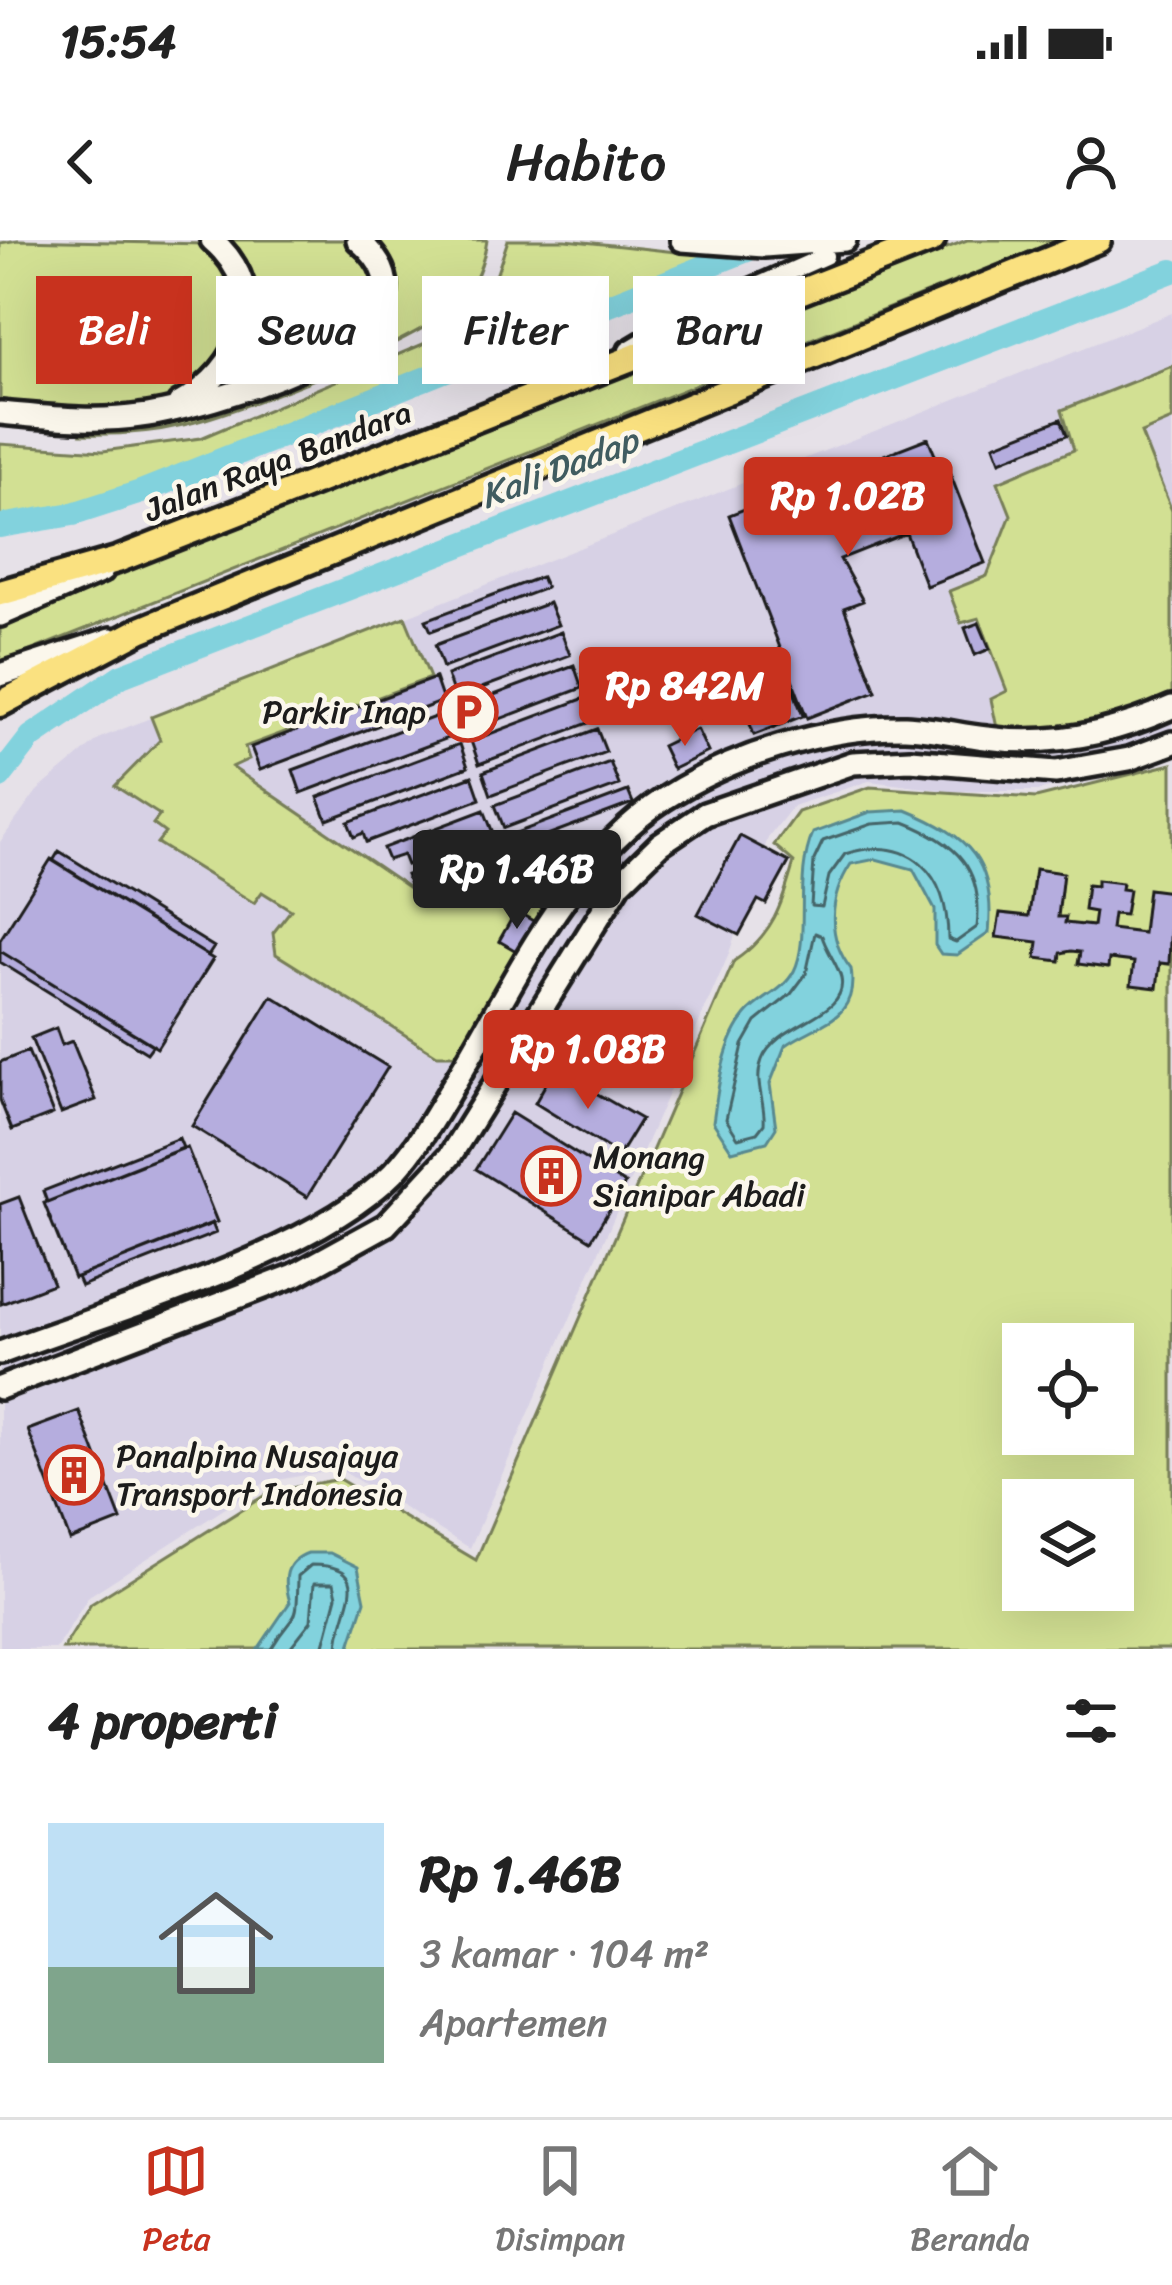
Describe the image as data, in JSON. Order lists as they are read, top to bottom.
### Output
{
  "streets": {
    "main road": ["Jalan Raya Bandara"]
  },
  "water": ["Kali Dadap"],
  "places": {
    "parking": ["Parkir Inap"],
    "building": ["Monang Sianipar Abadi", "Panalpina Nusajaya Transport Indonesia"]
  },
  "page": {
    "status": "15:54",
    "header": "Habito",
    "chip": [
      "Beli",
      "Sewa",
      "Filter",
      "Baru"
    ],
    "price": [
      "Rp 1.02B",
      "Rp 842M",
      "Rp 1.46B",
      "Rp 1.08B"
    ],
    "heading": "4 properti",
    "list": [
      {
        "name": "Rp 1.46B",
        "note": "3 kamar · 104 m² · Apartemen"
      }
    ],
    "tabs": ["Peta", "Disimpan", "Beranda"]
  }
}
